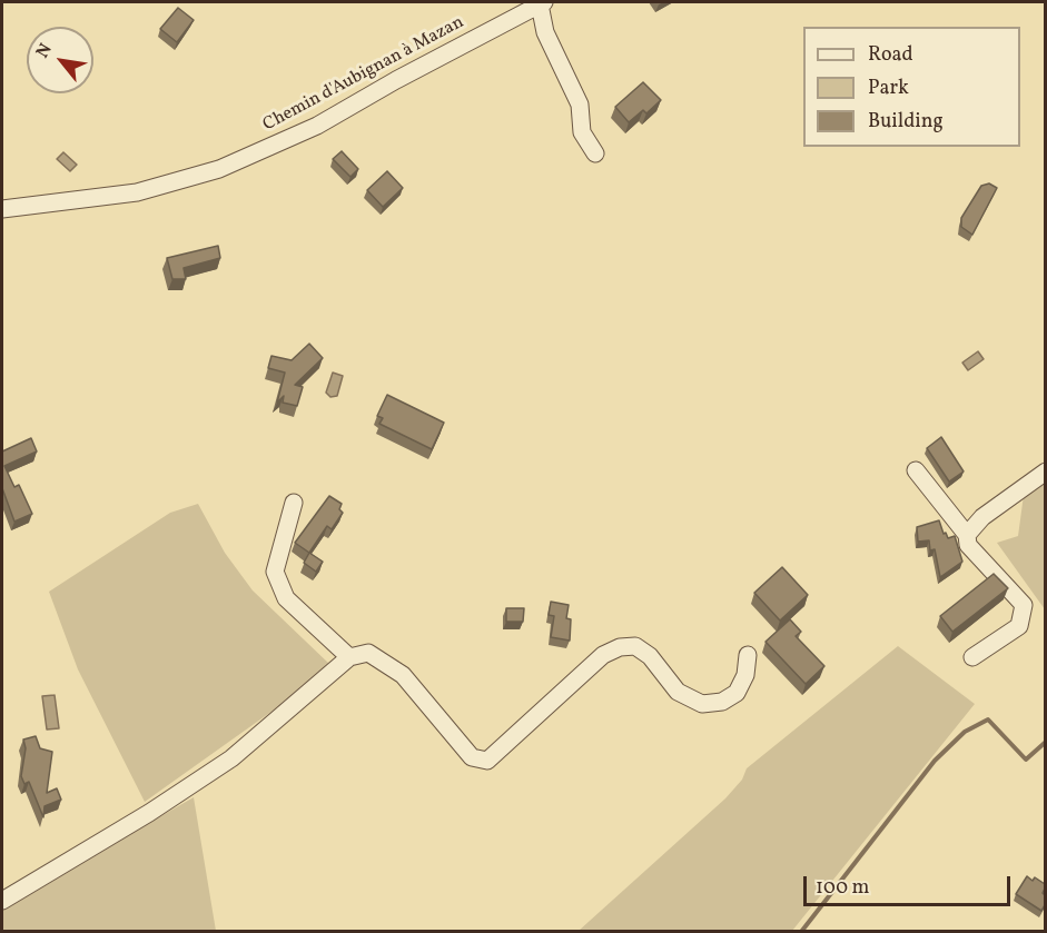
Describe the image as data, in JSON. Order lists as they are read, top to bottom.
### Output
{
  "streets": {
    "street": ["Chemin d'Aubignan à Mazan"]
  },
  "legend": ["Road", "Park", "Building"],
  "scale_bar": "100 m",
  "north": "top left"
}
